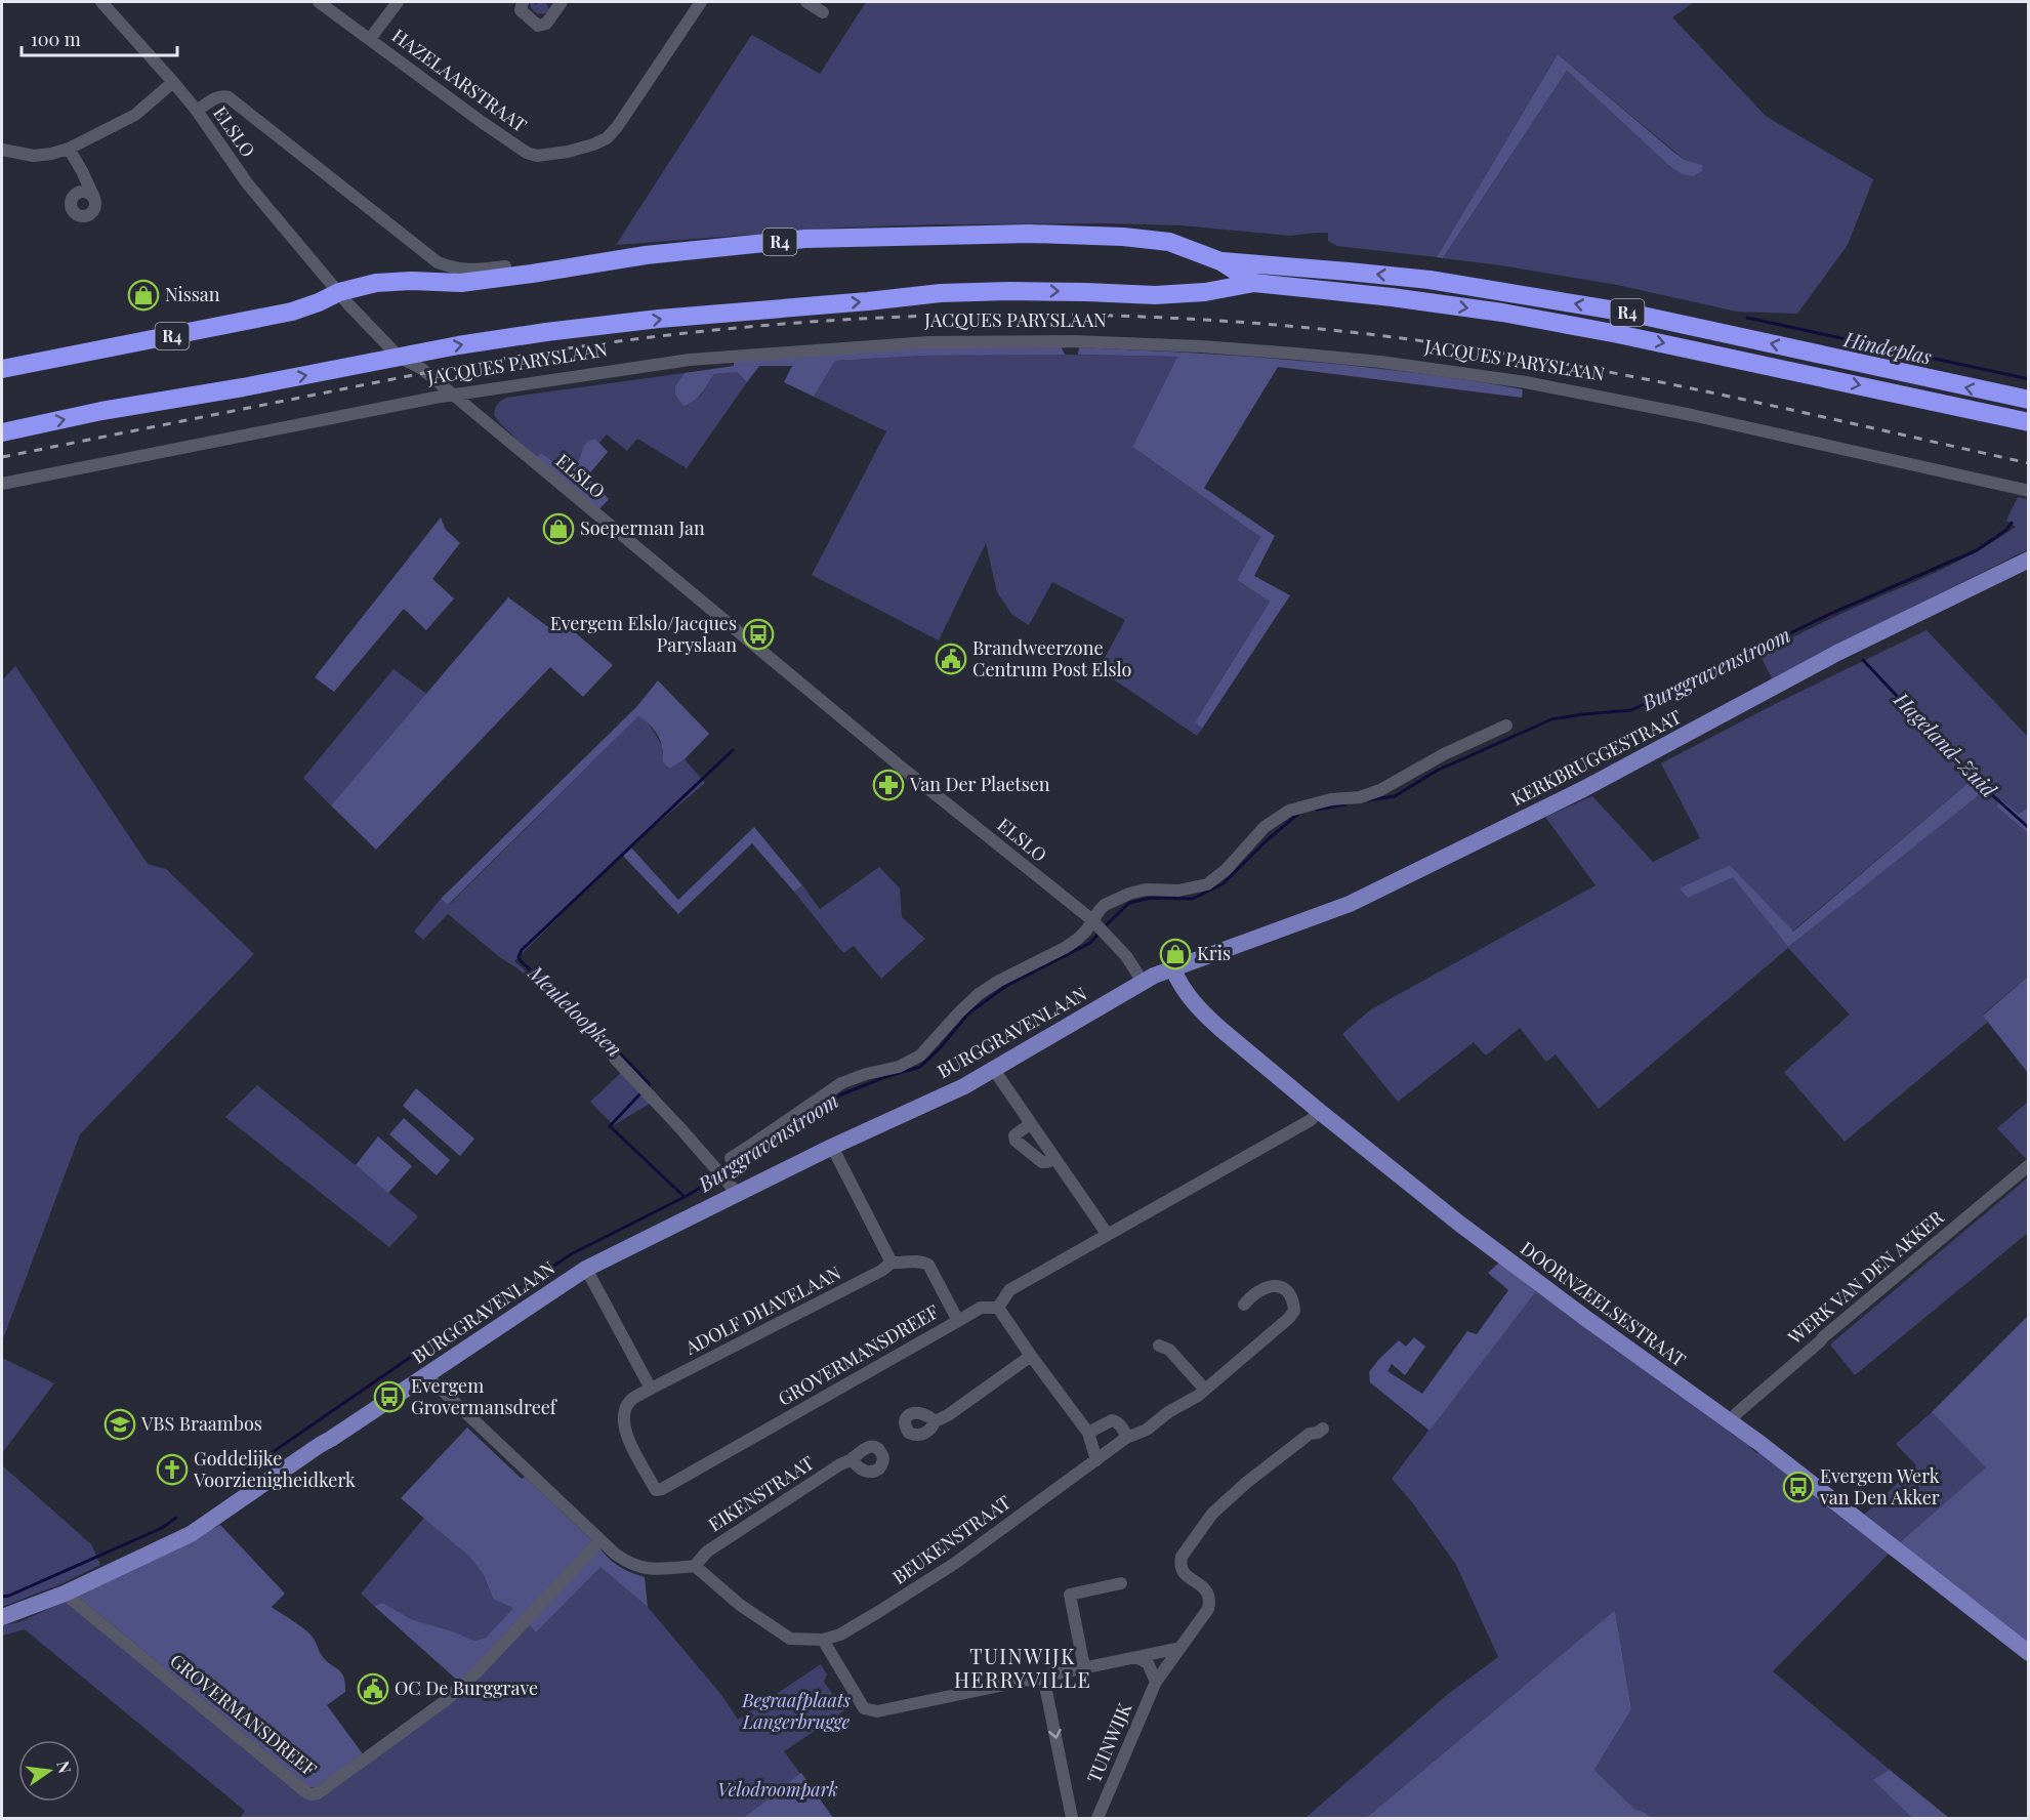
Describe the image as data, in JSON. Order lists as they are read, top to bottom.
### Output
{
  "streets": {
    "highway": ["R4", "JACQUES PARYSLAAN"],
    "main road": ["KERKBRUGGESTRAAT", "BURGGRAVENLAAN", "DOORNZEELSESTRAAT"],
    "street": [
      "HAZELAARSTRAAT",
      "ELSLO",
      "WERK VAN DEN AKKER",
      "ADOLF DHAVELAAN",
      "GROVERMANSDREEF",
      "EIKENSTRAAT",
      "BEUKENSTRAAT",
      "TUINWIJK"
    ]
  },
  "crossings": [
    ["ELSLO", "JACQUES PARYSLAAN"],
    ["ELSLO", "BURGGRAVENLAAN"],
    ["KERKBRUGGESTRAAT", "BURGGRAVENLAAN"],
    ["KERKBRUGGESTRAAT", "DOORNZEELSESTRAAT"],
    ["BURGGRAVENLAAN", "DOORNZEELSESTRAAT"],
    ["BURGGRAVENLAAN", "GROVERMANSDREEF"],
    ["WERK VAN DEN AKKER", "DOORNZEELSESTRAAT"],
    ["ADOLF DHAVELAAN", "GROVERMANSDREEF"],
    ["EIKENSTRAAT", "BEUKENSTRAAT"]
  ],
  "districts": ["TUINWIJK HERRYVILLE"],
  "water": [
    "Hindeplas",
    "Burggravenstroom",
    "Hageland-Zuid",
    "Meuleloopken"
  ],
  "parks": ["Begraafplaats Langerbrugge", "Velodroompark"],
  "places": {
    "shop": ["Nissan", "Soeperman Jan", "Kris"],
    "bus stop": ["Evergem Elslo/Jacques Paryslaan", "Evergem Grovermansdreef", "Evergem Werk van Den Akker"],
    "public building": ["Brandweerzone Centrum Post Elslo", "OC De Burggrave"],
    "pharmacy": ["Van Der Plaetsen"],
    "school or university": ["VBS Braambos"],
    "church": ["Goddelijke Voorzienigheidkerk"]
  },
  "scale_bar": "100 m",
  "north": "right"
}
